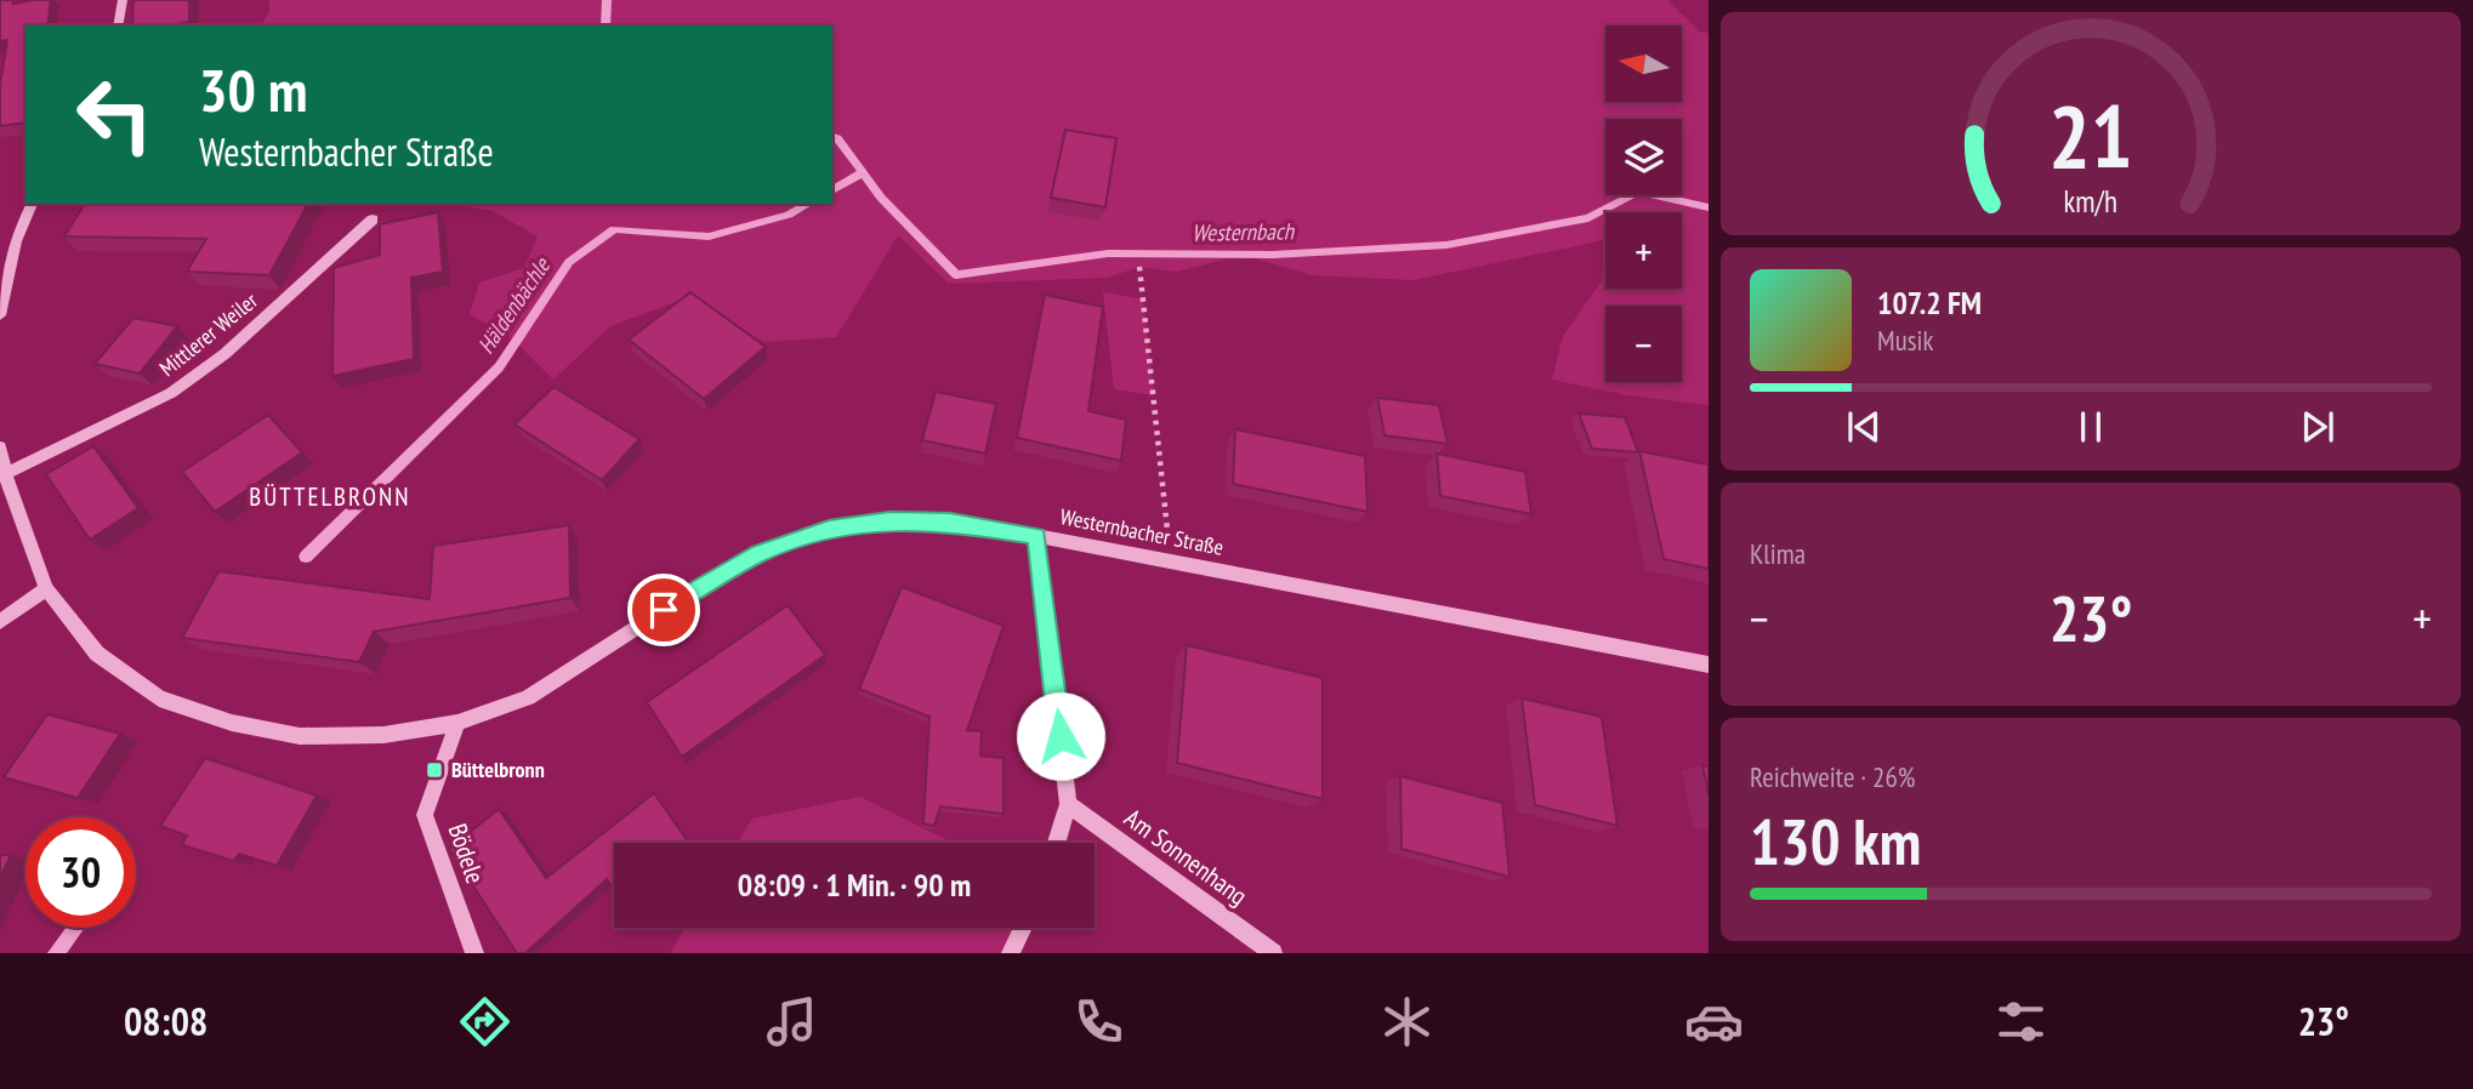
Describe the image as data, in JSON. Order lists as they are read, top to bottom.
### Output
{
  "streets": {
    "street": [
      "Mittlerer Weiler",
      "Westernbacher Straße",
      "Bödele",
      "Am Sonnenhang"
    ]
  },
  "crossings": [
    ["Mittlerer Weiler", "Westernbacher Straße"],
    ["Westernbacher Straße", "Bödele"]
  ],
  "districts": ["BÜTTELBRONN"],
  "water": ["Westernbach", "Häldenbächle"],
  "places": {
    "transit": ["Büttelbronn"]
  },
  "north": "left",
  "page": {
    "map_buttons": ["+", "−"],
    "turn": ["30 m", "Westernbacher Straße"],
    "song": ["107.2 FM", "Musik"],
    "tile": [
      "Klima",
      ["Reichweite · 26%", "130 km"]
    ],
    "heat": ["−", "23°", "+"],
    "limit": "30",
    "trip": "08:09 · 1 Min. · 90 m",
    "tabs": ["08:08", "23°"],
    "gauge": ["21", "km/h"]
  }
}
